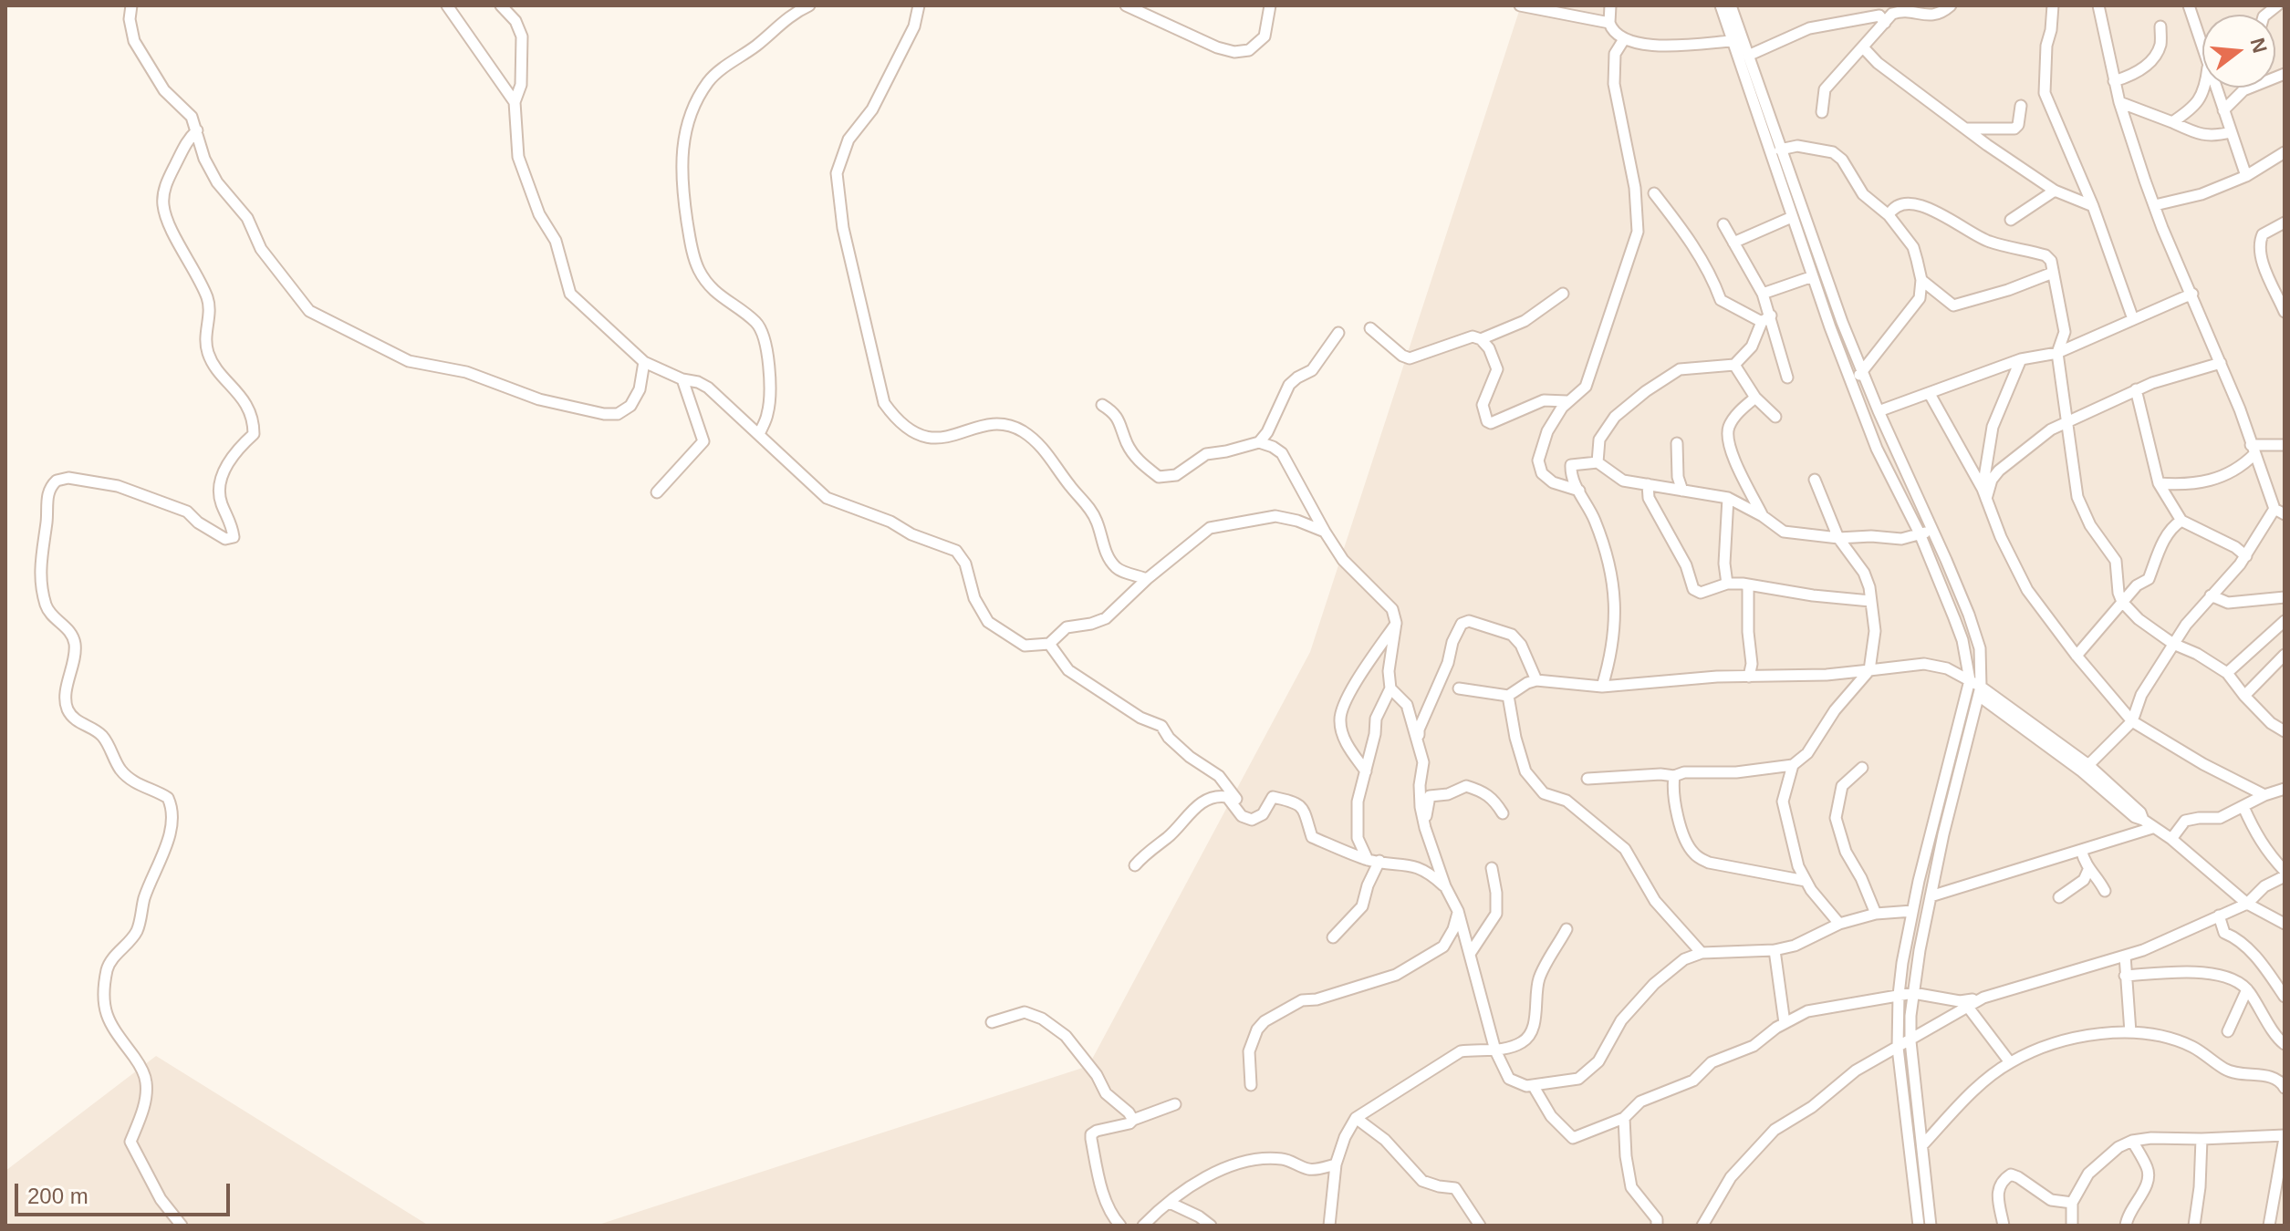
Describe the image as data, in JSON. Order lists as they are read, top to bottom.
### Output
{
  "scale_bar": "200 m",
  "north": "right"
}
